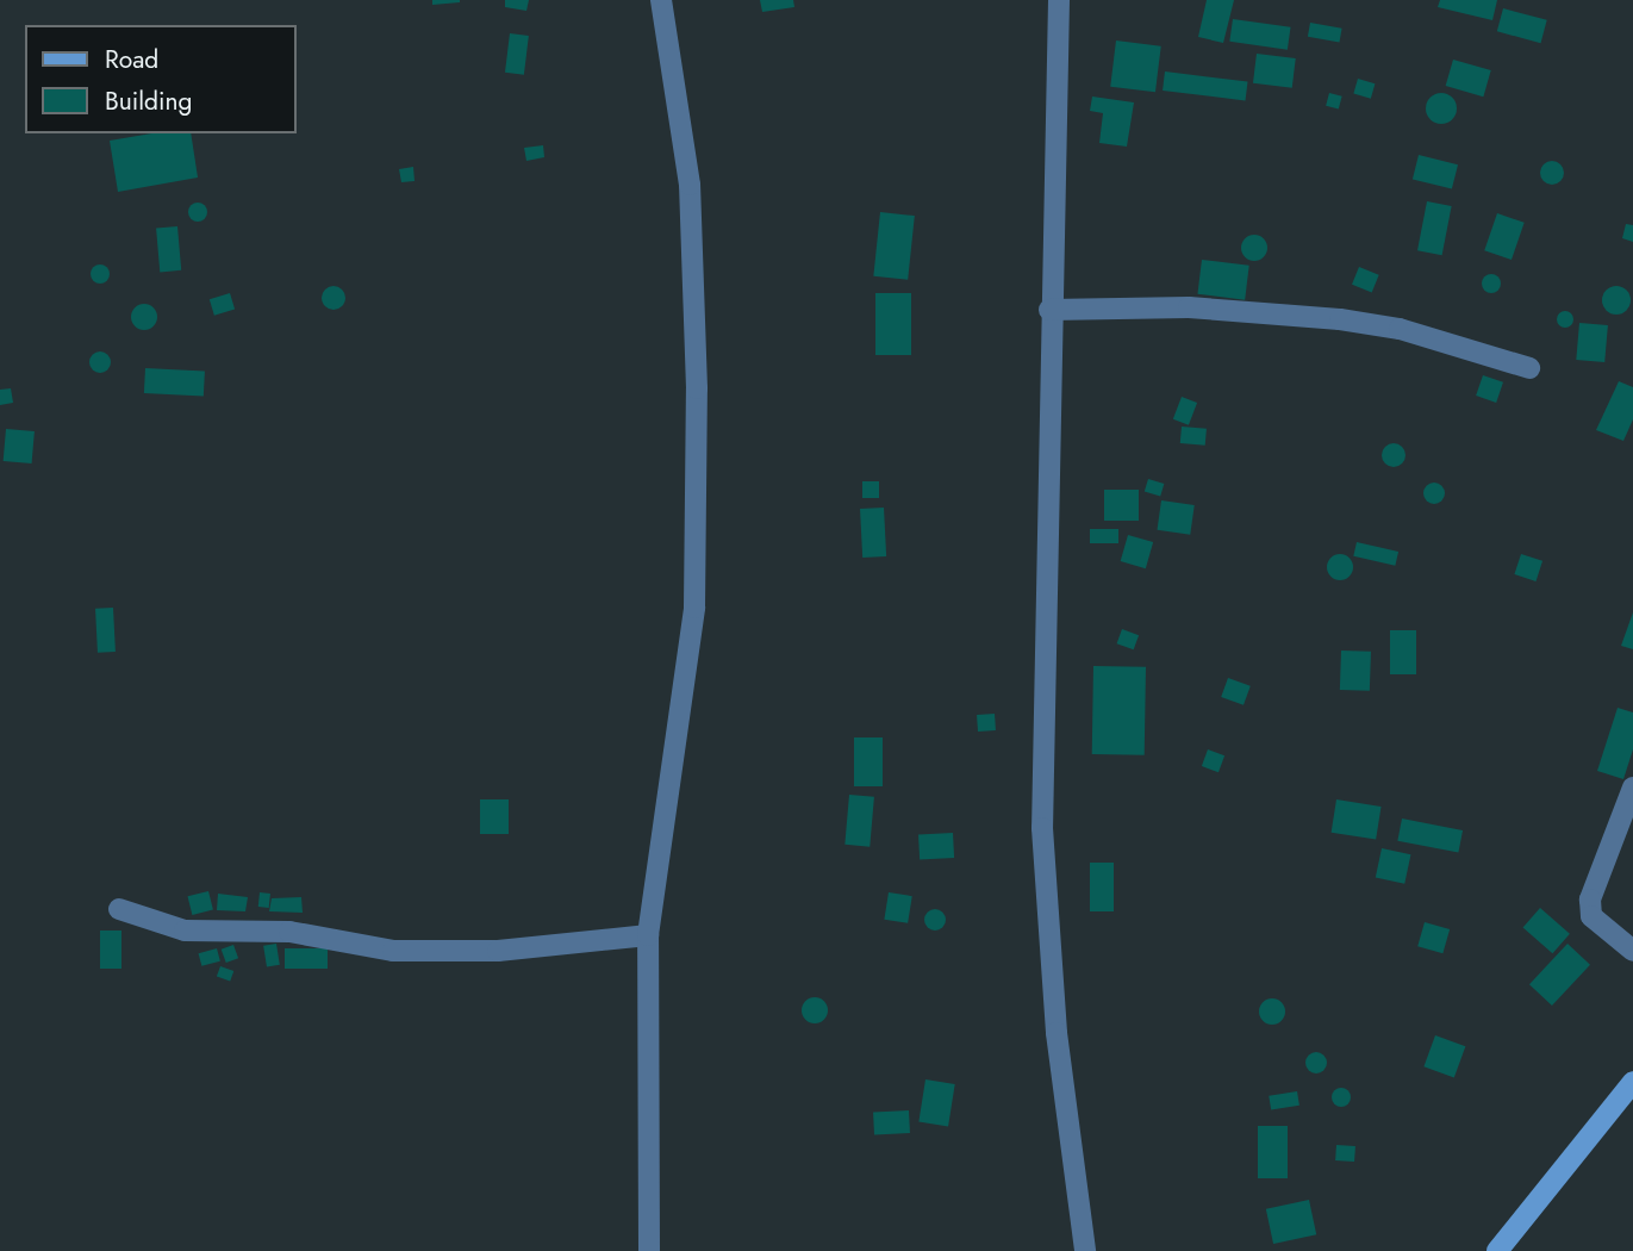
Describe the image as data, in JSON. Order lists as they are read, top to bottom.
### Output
{
  "legend": ["Road", "Building"]
}
